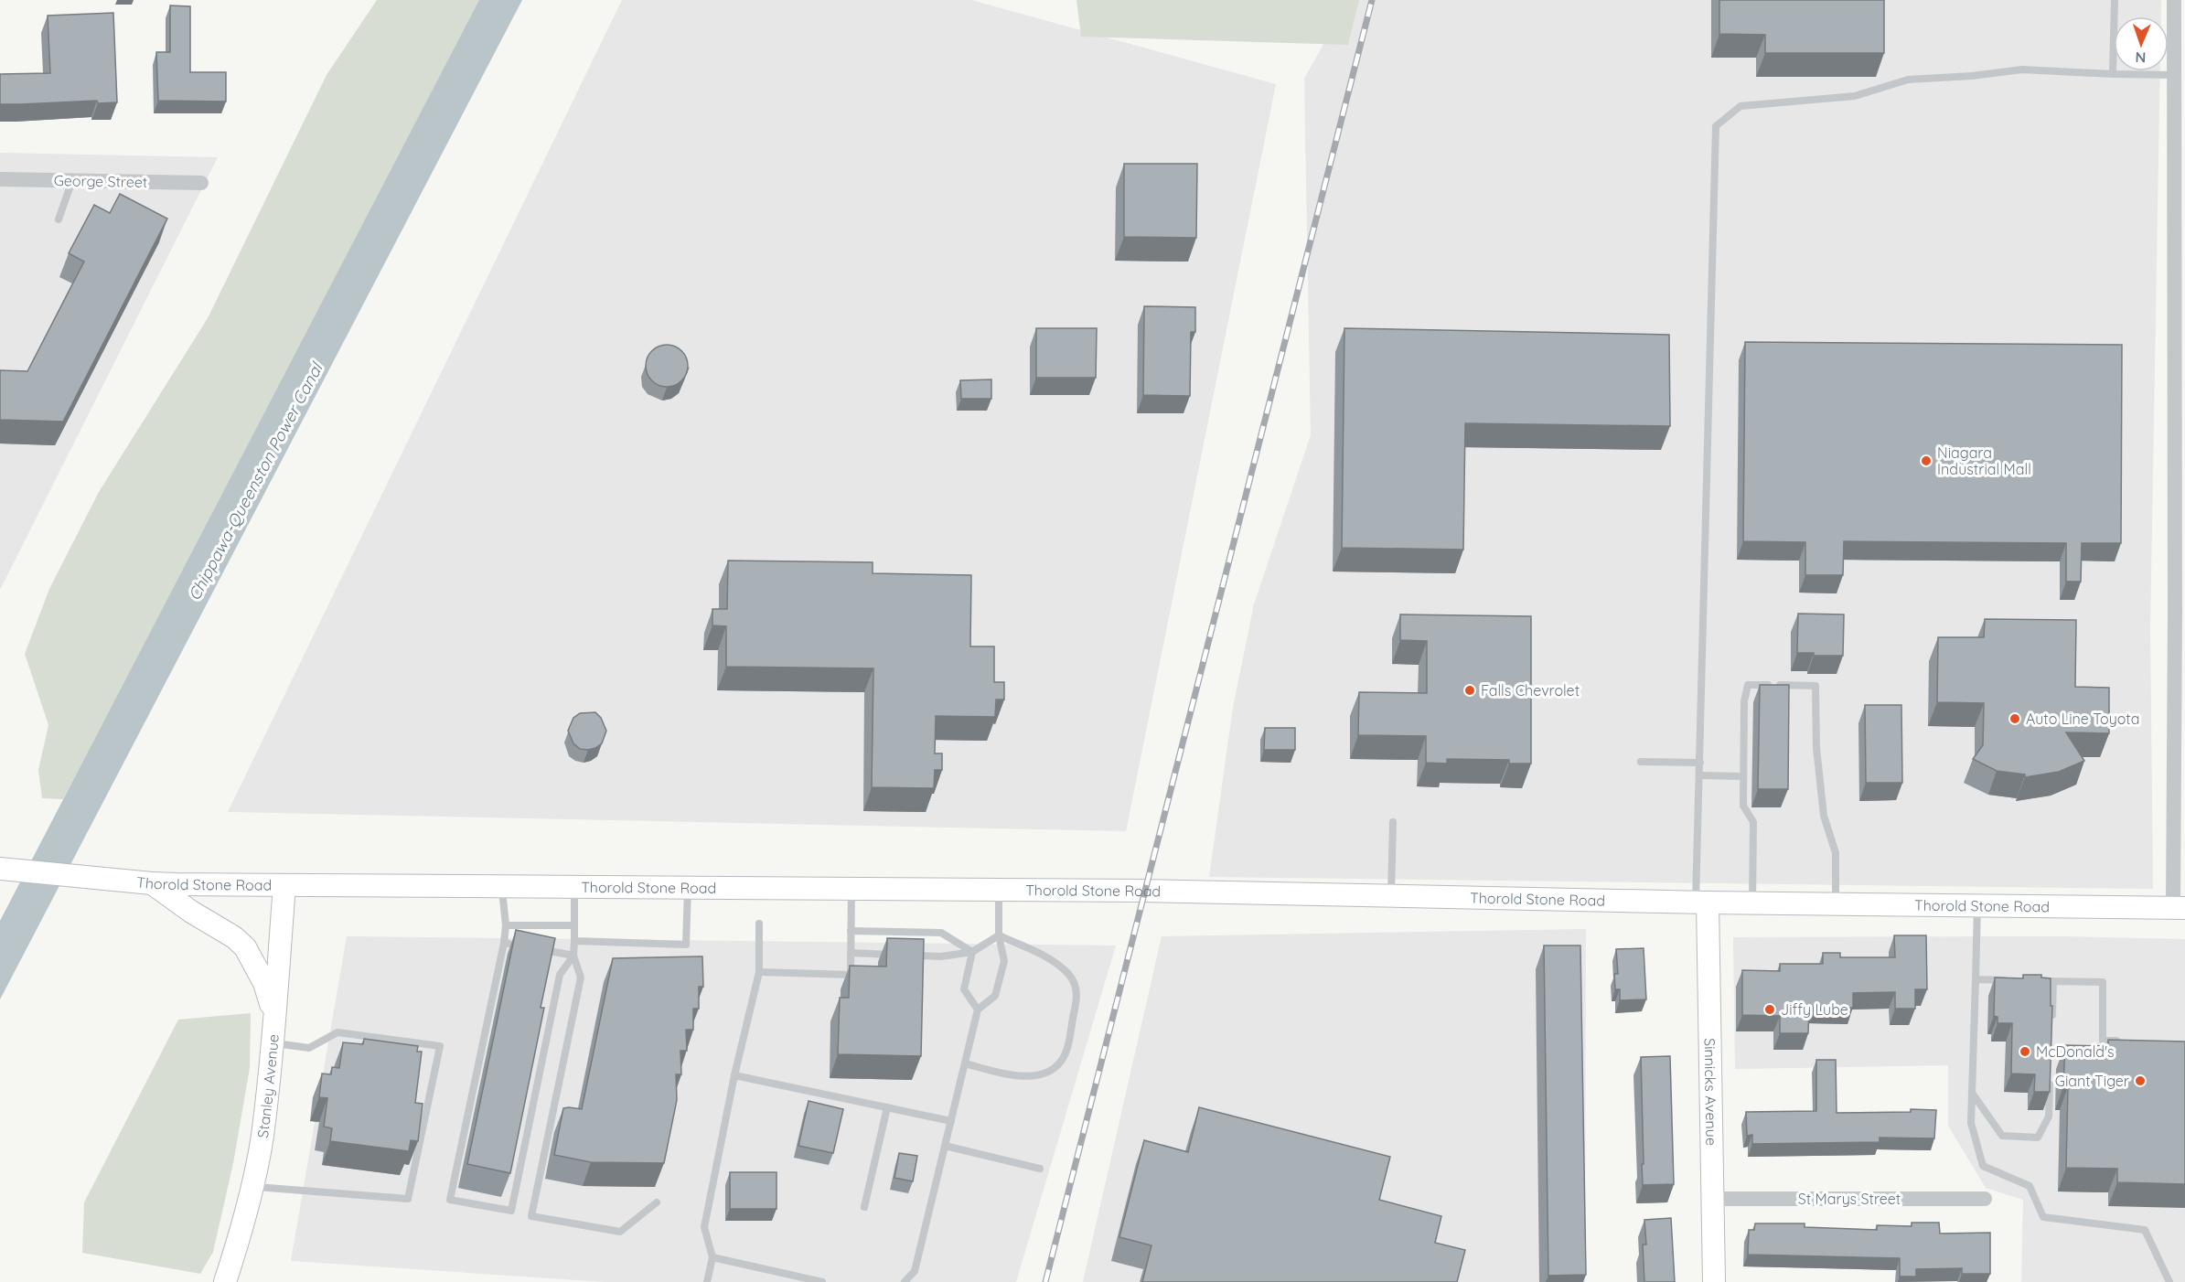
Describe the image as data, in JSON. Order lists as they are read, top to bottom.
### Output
{
  "streets": {
    "main road": ["Thorold Stone Road", "Stanley Avenue", "Sinnicks Avenue"],
    "street": ["George Street", "St Marys Street"]
  },
  "crossings": [
    ["Thorold Stone Road", "Stanley Avenue"],
    ["Thorold Stone Road", "Sinnicks Avenue"],
    ["Sinnicks Avenue", "St Marys Street"]
  ],
  "water": ["Chippawa-Queenston Power Canal"],
  "places": [
    "Niagara Industrial Mall",
    "Falls Chevrolet",
    "Auto Line Toyota",
    "Jiffy Lube",
    "McDonald's",
    "Giant Tiger"
  ],
  "north": "bottom"
}
